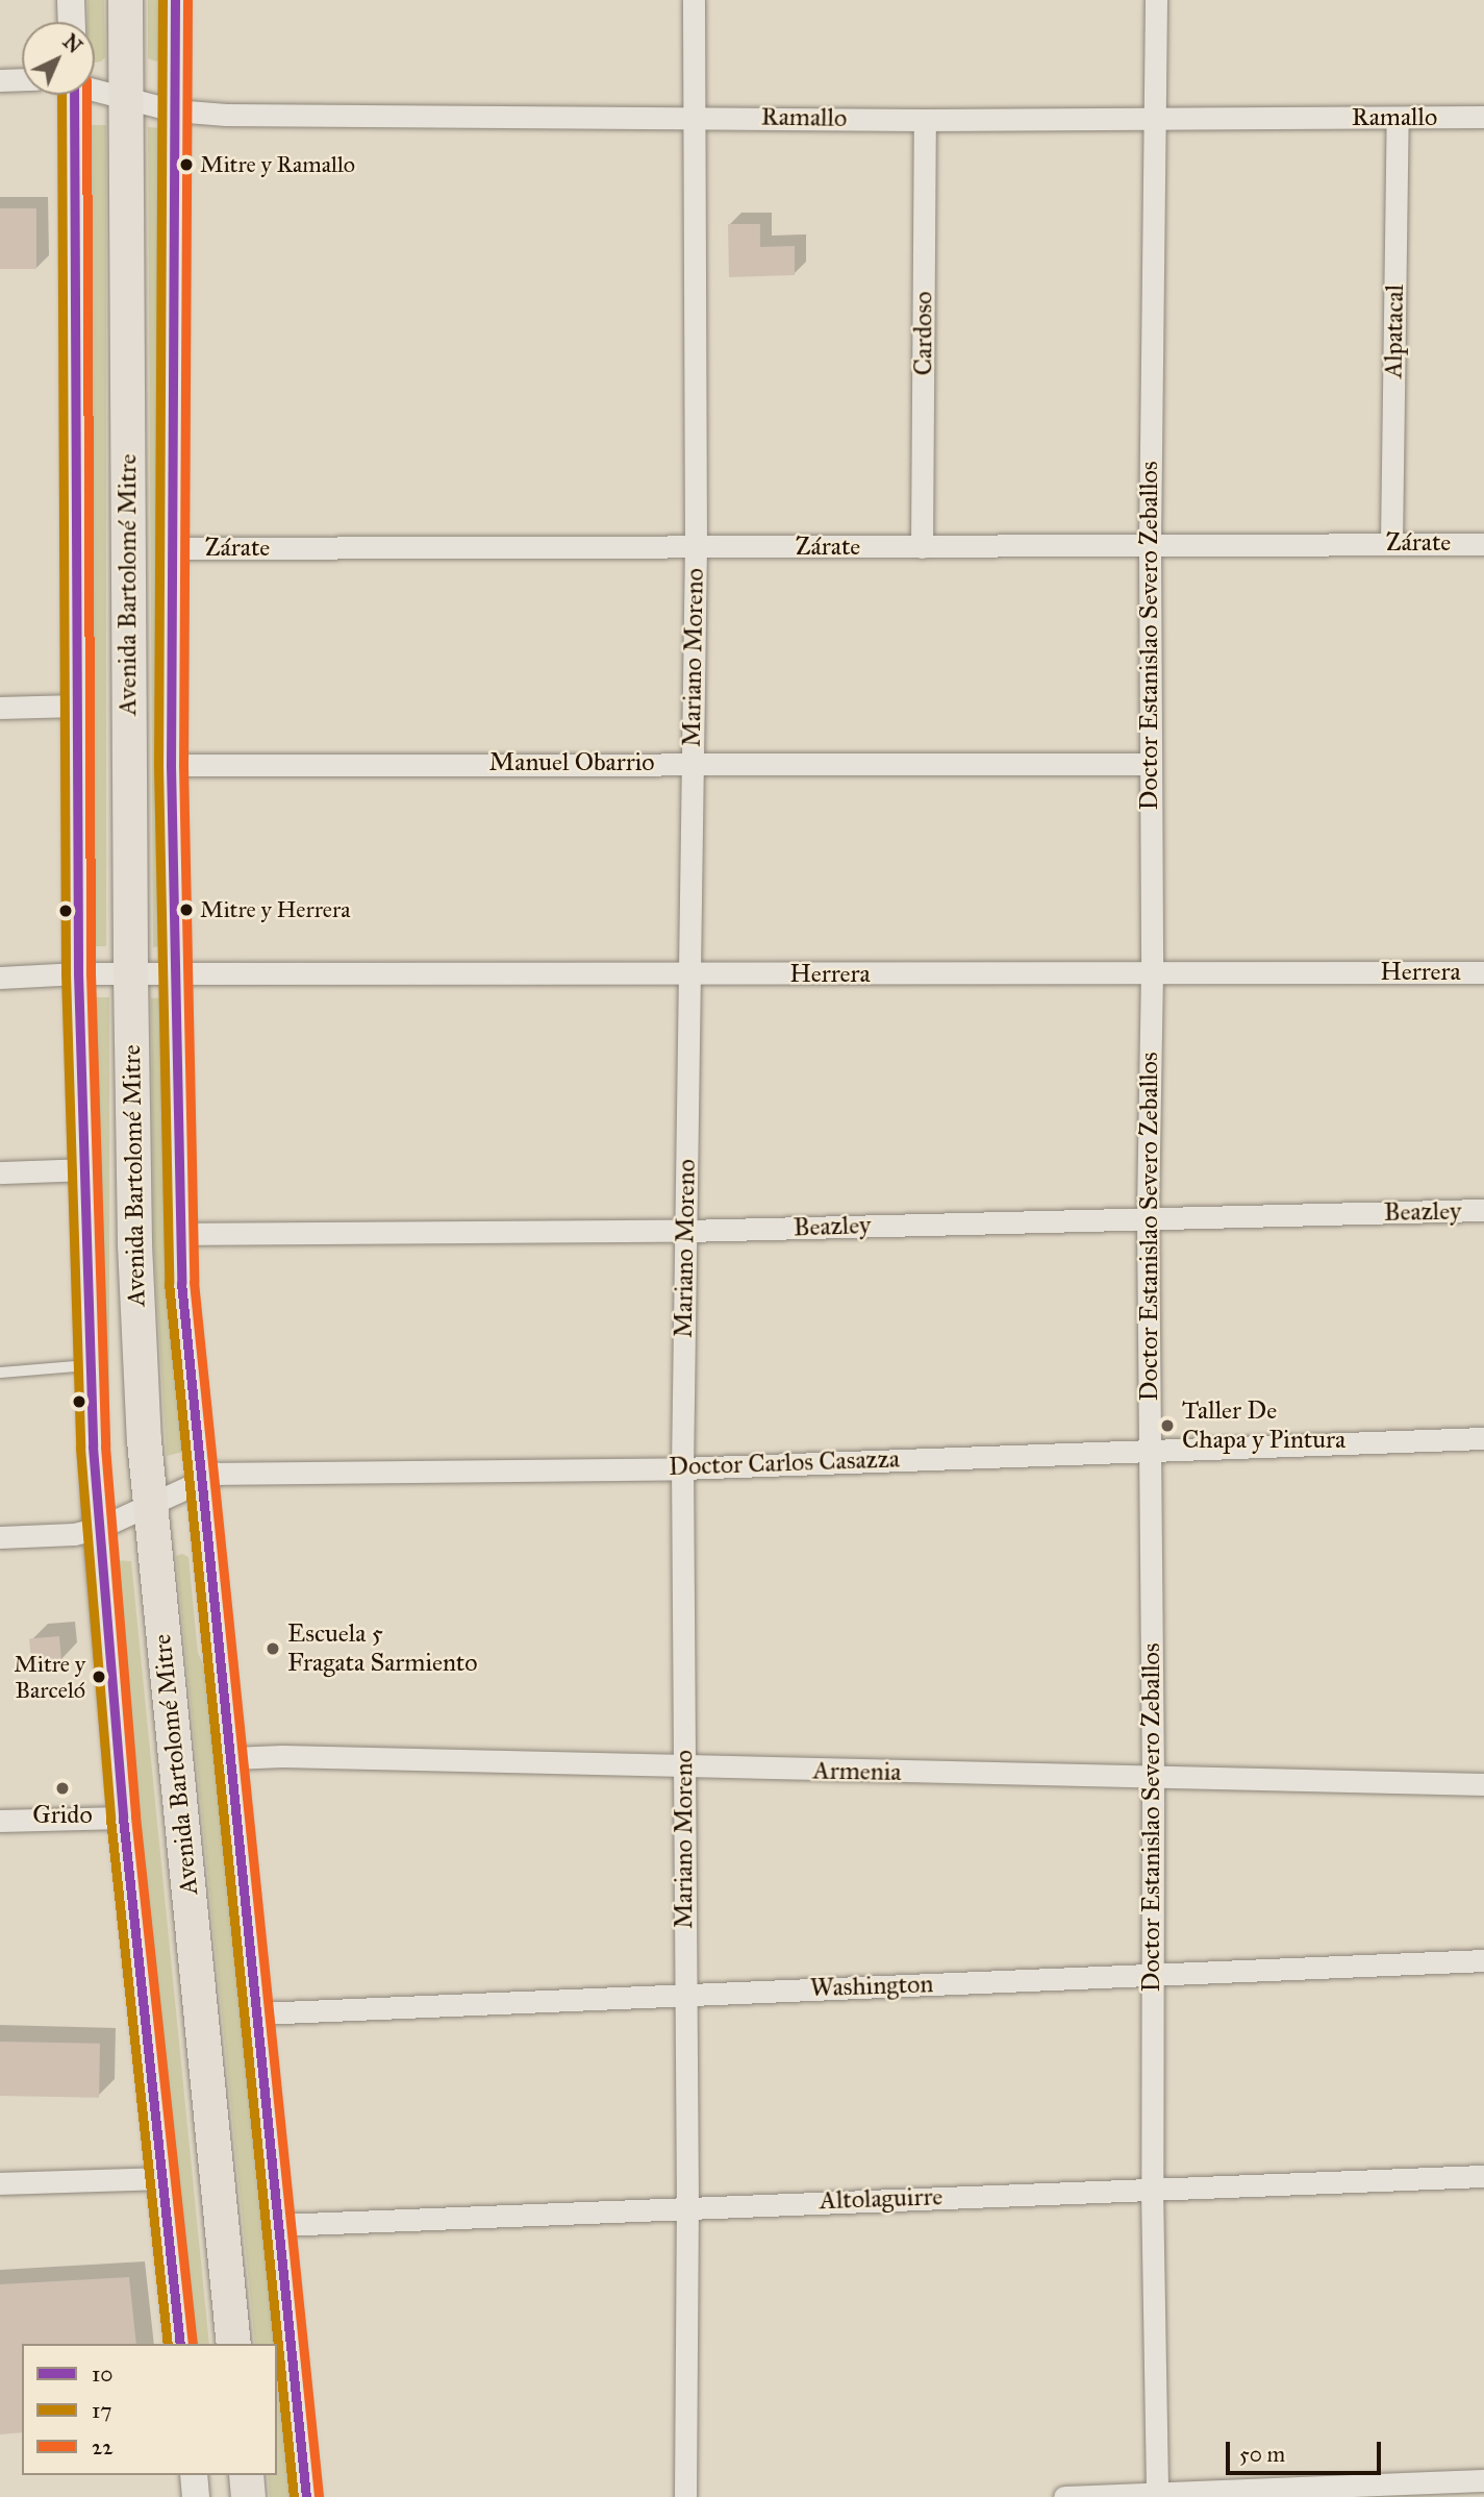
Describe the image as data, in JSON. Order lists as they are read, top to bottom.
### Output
{
  "streets": {
    "main road": ["Avenida Bartolomé Mitre"],
    "street": [
      "Ramallo",
      "Alpatacal",
      "Cardoso",
      "Zárate",
      "Doctor Estanislao Severo Zeballos",
      "Mariano Moreno",
      "Manuel Obarrio",
      "Herrera",
      "Beazley",
      "Doctor Carlos Casazza",
      "Armenia",
      "Washington",
      "Altolaguirre"
    ]
  },
  "crossings": [
    ["Ramallo", "Alpatacal"],
    ["Ramallo", "Cardoso"],
    ["Ramallo", "Avenida Bartolomé Mitre"],
    ["Ramallo", "Doctor Estanislao Severo Zeballos"],
    ["Ramallo", "Mariano Moreno"],
    ["Alpatacal", "Zárate"],
    ["Cardoso", "Zárate"],
    ["Zárate", "Avenida Bartolomé Mitre"],
    ["Zárate", "Doctor Estanislao Severo Zeballos"],
    ["Zárate", "Mariano Moreno"],
    ["Avenida Bartolomé Mitre", "Manuel Obarrio"],
    ["Avenida Bartolomé Mitre", "Herrera"],
    ["Avenida Bartolomé Mitre", "Beazley"],
    ["Avenida Bartolomé Mitre", "Doctor Carlos Casazza"],
    ["Avenida Bartolomé Mitre", "Armenia"],
    ["Avenida Bartolomé Mitre", "Washington"],
    ["Avenida Bartolomé Mitre", "Altolaguirre"],
    ["Doctor Estanislao Severo Zeballos", "Manuel Obarrio"],
    ["Doctor Estanislao Severo Zeballos", "Herrera"],
    ["Doctor Estanislao Severo Zeballos", "Beazley"],
    ["Doctor Estanislao Severo Zeballos", "Doctor Carlos Casazza"],
    ["Doctor Estanislao Severo Zeballos", "Armenia"],
    ["Doctor Estanislao Severo Zeballos", "Washington"],
    ["Doctor Estanislao Severo Zeballos", "Altolaguirre"],
    ["Mariano Moreno", "Manuel Obarrio"],
    ["Mariano Moreno", "Herrera"],
    ["Mariano Moreno", "Beazley"],
    ["Mariano Moreno", "Doctor Carlos Casazza"],
    ["Mariano Moreno", "Armenia"],
    ["Mariano Moreno", "Washington"],
    ["Mariano Moreno", "Altolaguirre"]
  ],
  "places": [
    "Mitre y Ramallo",
    "Mitre y Herrera",
    "Taller De Chapa y Pintura",
    "Escuela 5 Fragata Sarmiento",
    "Mitre y Barceló",
    "Grido"
  ],
  "lines": ["transit line 10", "transit line 17", "transit line 22"],
  "legend": ["10", "17", "22"],
  "scale_bar": "50 m",
  "north": "top right"
}
